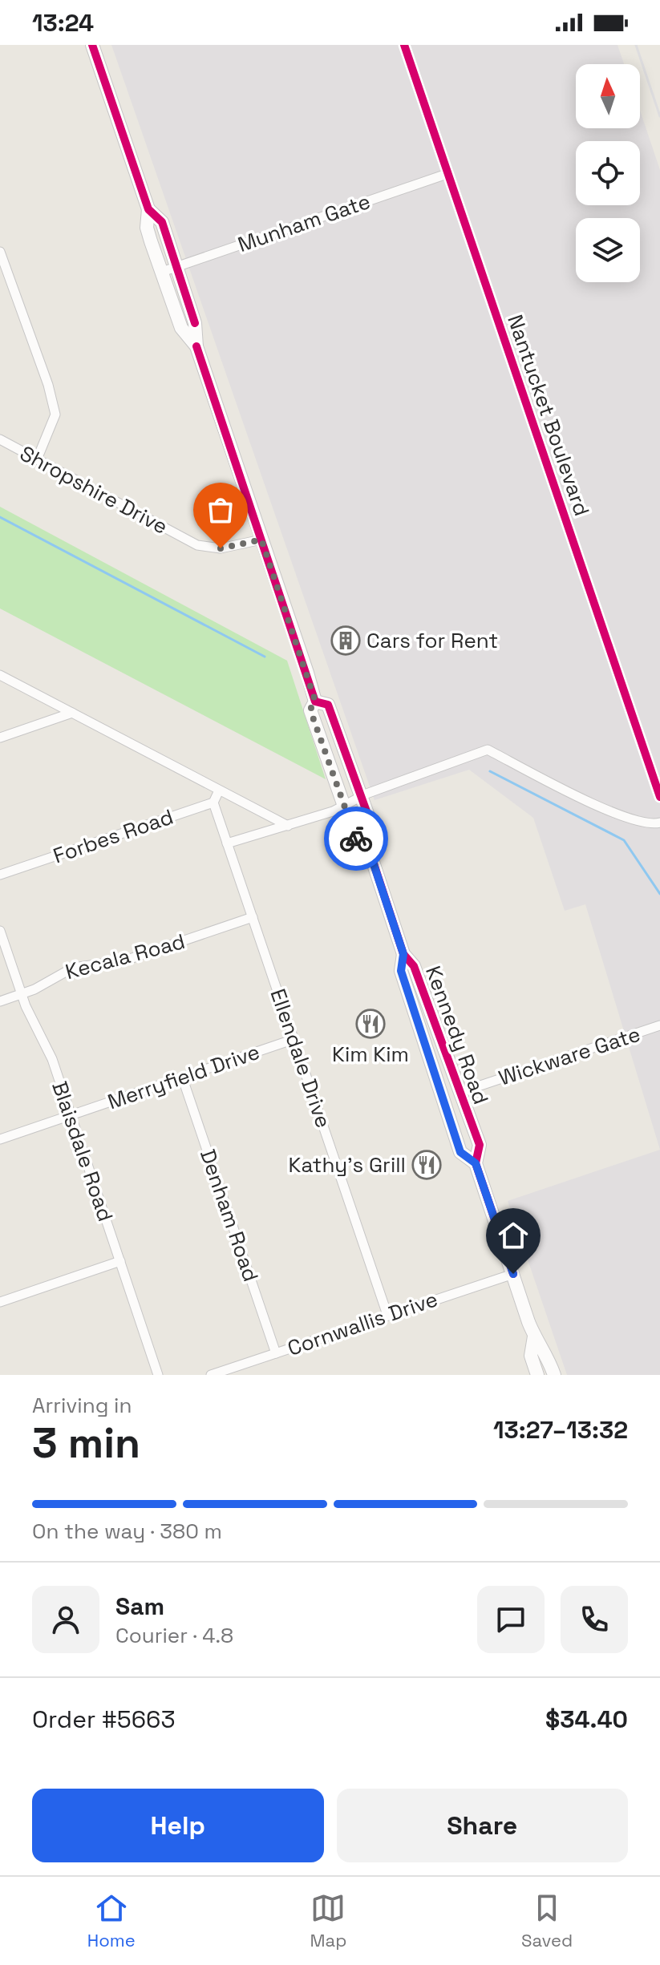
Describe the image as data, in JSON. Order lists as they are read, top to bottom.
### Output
{
  "streets": {
    "main road": ["Kennedy Road", "Wickware Gate"],
    "street": [
      "Munham Gate",
      "Nantucket Boulevard",
      "Shropshire Drive",
      "Forbes Road",
      "Kecala Road",
      "Ellendale Drive",
      "Merryfield Drive",
      "Blaisdale Road",
      "Denham Road",
      "Cornwallis Drive"
    ]
  },
  "crossings": [
    ["Munham Gate", "Nantucket Boulevard"],
    ["Munham Gate", "Kennedy Road"],
    ["Shropshire Drive", "Kennedy Road"],
    ["Forbes Road", "Ellendale Drive"],
    ["Kecala Road", "Ellendale Drive"],
    ["Kecala Road", "Blaisdale Road"],
    ["Kennedy Road", "Wickware Gate"],
    ["Kennedy Road", "Cornwallis Drive"],
    ["Ellendale Drive", "Merryfield Drive"],
    ["Ellendale Drive", "Cornwallis Drive"],
    ["Merryfield Drive", "Blaisdale Road"],
    ["Merryfield Drive", "Denham Road"],
    ["Denham Road", "Cornwallis Drive"]
  ],
  "places": {
    "building": ["Cars for Rent"],
    "restaurant": ["Kim Kim", "Kathy's Grill"]
  },
  "north": "top",
  "page": {
    "status": "13:24",
    "heading": ["3 min", "Arriving in", "13:27–13:32"],
    "panel": [
      "Sam",
      "Courier · 4.8",
      "Order #5663",
      "$34.40"
    ],
    "bar": "On the way · 380 m",
    "buttons": ["Help", "Share"],
    "tabs": ["Home", "Map", "Saved"]
  }
}
